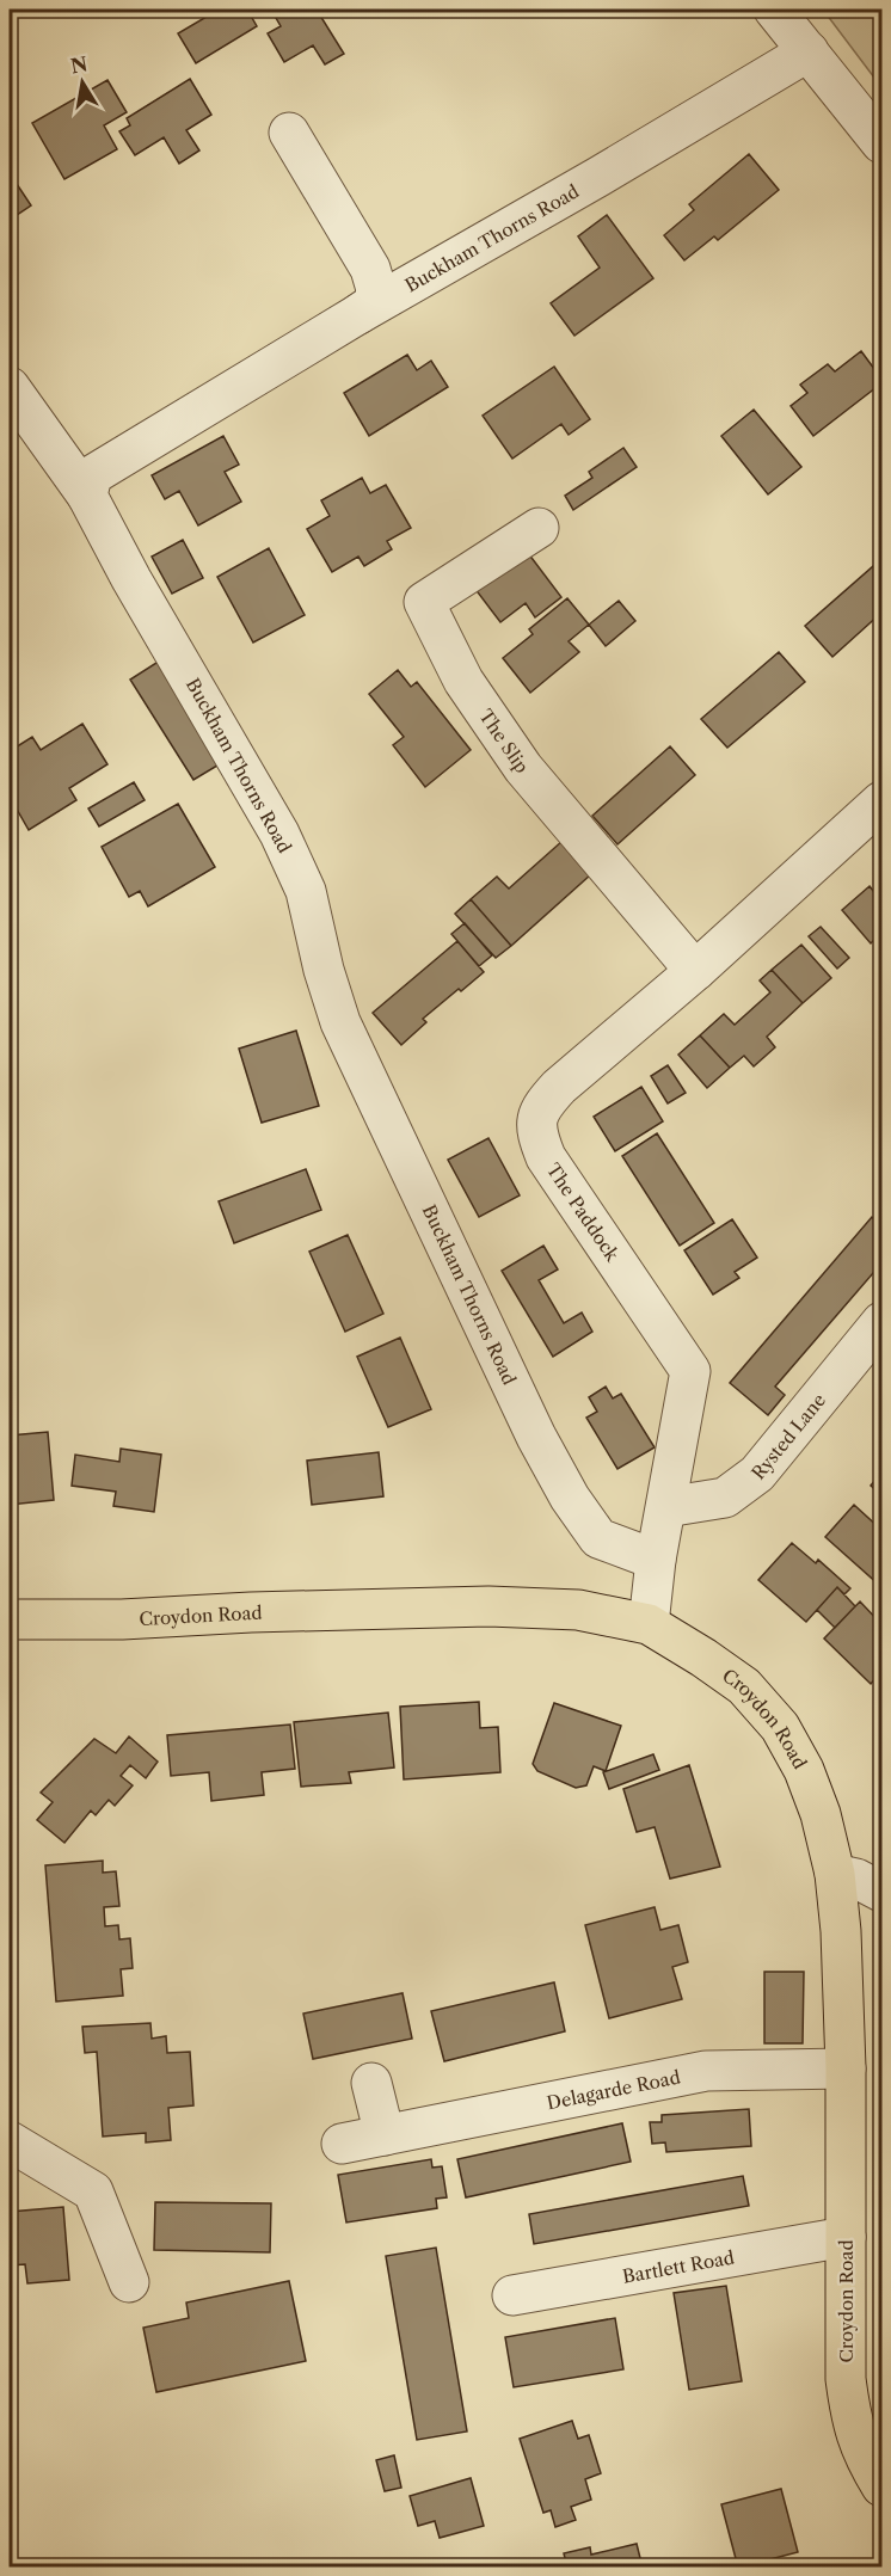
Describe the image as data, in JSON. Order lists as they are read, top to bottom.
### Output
{
  "streets": {
    "main road": ["Croydon Road"],
    "street": [
      "Buckham Thorns Road",
      "The Slip",
      "The Paddock",
      "Rysted Lane",
      "Delagarde Road",
      "Bartlett Road"
    ]
  },
  "crossings": [
    ["Buckham Thorns Road", "The Paddock"],
    ["The Slip", "The Paddock"],
    ["The Paddock", "Rysted Lane"],
    ["The Paddock", "Croydon Road"],
    ["Croydon Road", "Delagarde Road"],
    ["Croydon Road", "Bartlett Road"]
  ],
  "north": "top"
}
